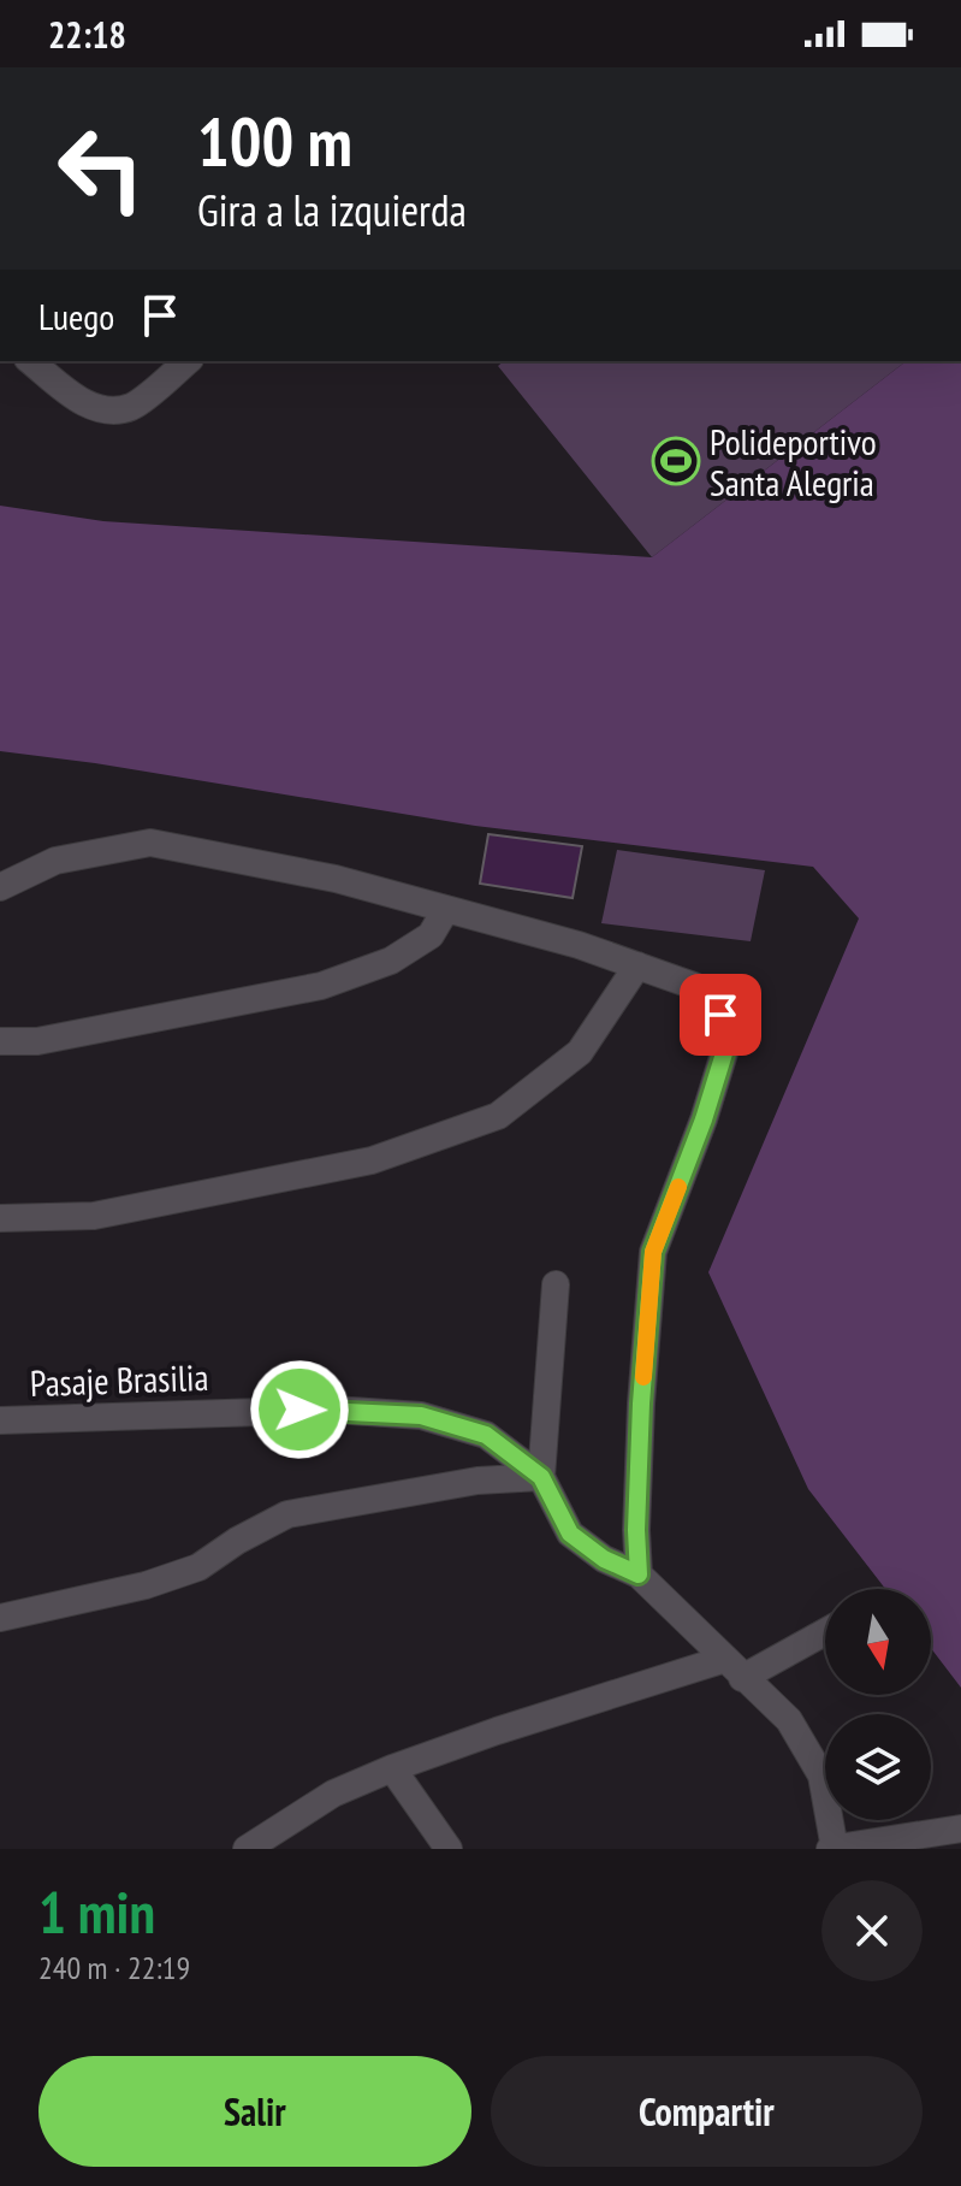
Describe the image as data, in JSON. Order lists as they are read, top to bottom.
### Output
{
  "streets": {
    "street": ["Pasaje Brasilia"]
  },
  "places": {
    "sports": ["Polideportivo Santa Alegria"]
  },
  "north": "bottom",
  "page": {
    "status": "22:18",
    "turn": ["100 m", "Gira a la izquierda"],
    "then": "Luego",
    "heading": ["1 min", "240 m · 22:19"],
    "buttons": ["Salir", "Compartir"]
  }
}
